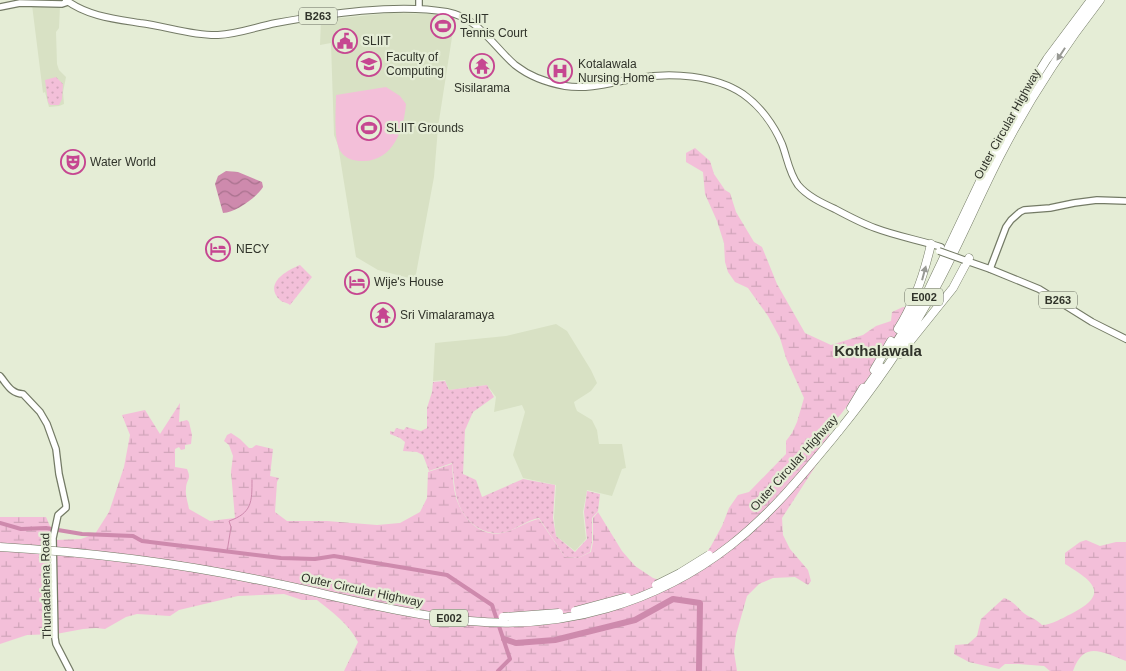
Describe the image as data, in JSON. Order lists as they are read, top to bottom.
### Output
{
  "streets": {
    "highway": ["Outer Circular Highway", "E002"],
    "main road": ["B263"],
    "street": ["Thunadahena Road"]
  },
  "districts": ["Kothalawala"],
  "places": {
    "sports": ["SLIIT Tennis Court", "SLIIT Grounds"],
    "public building": ["SLIIT"],
    "school or university": ["Faculty of Computing"],
    "temple": ["Sisilarama", "Sri Vimalaramaya"],
    "hospital": ["Kotalawala Nursing Home"],
    "theatre": ["Water World"],
    "hotel": ["NECY", "Wije's House"]
  }
}
